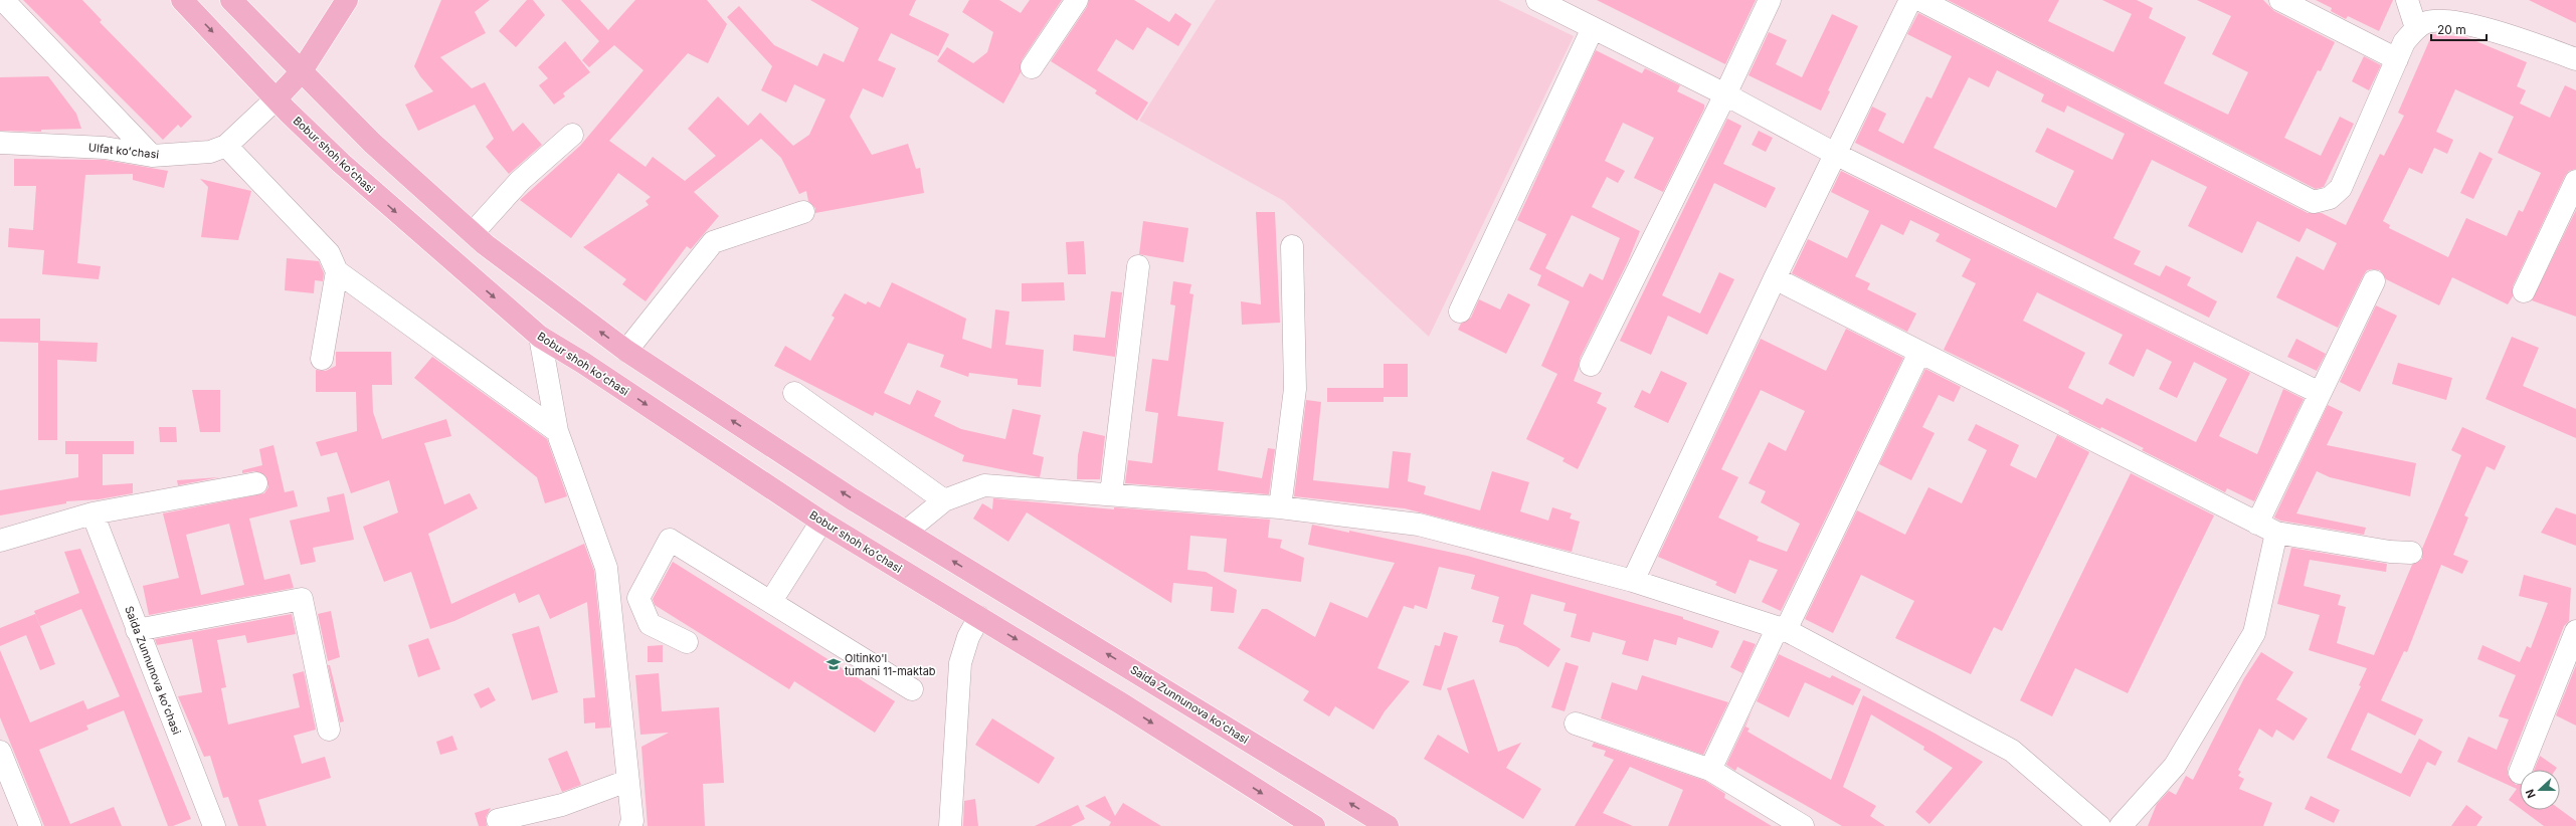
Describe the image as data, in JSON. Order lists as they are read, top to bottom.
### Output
{
  "streets": {
    "main road": ["Bobur shoh koʻchasi", "Saida Zunnunova ko'chasi"],
    "street": ["Ulfat koʻchasi", "Saida Zunnunova koʻchasi"]
  },
  "crossings": [
    ["Ulfat koʻchasi", "Bobur shoh koʻchasi"]
  ],
  "places": {
    "school or university": ["Oltinko'l tumani 11-maktab"]
  },
  "scale_bar": "20 m",
  "north": "left"
}
